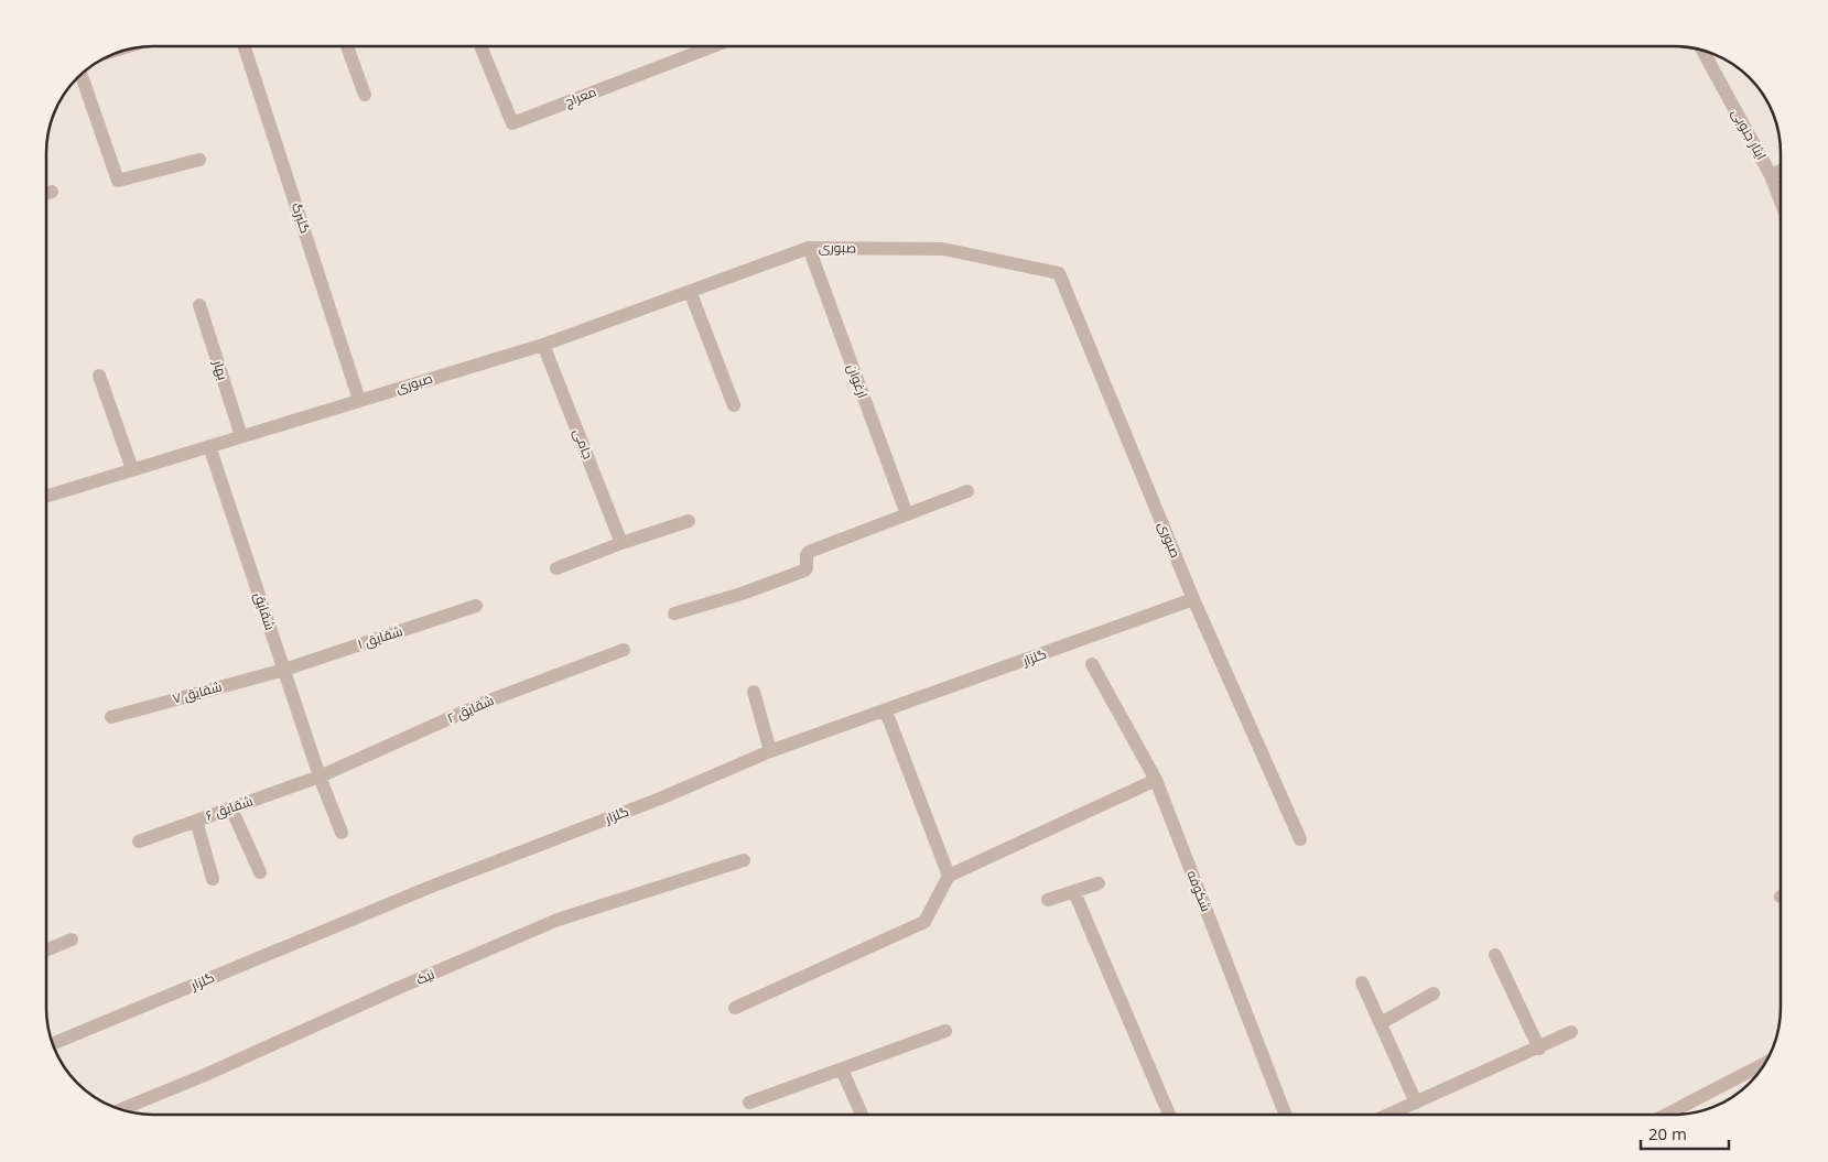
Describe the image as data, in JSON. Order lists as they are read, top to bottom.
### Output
{
  "streets": {
    "street": [
      "معراج",
      "ایثار جنوبی",
      "گلبرگ",
      "صبوری",
      "بهار",
      "ارغوان",
      "جامی",
      "شقایق",
      "شقایق ۱",
      "گلزار",
      "شقایق ۷",
      "شقایق ۲",
      "شقایق ۶",
      "شکوفه",
      "نیک"
    ]
  },
  "crossings": [
    ["گلبرگ", "صبوری"],
    ["صبوری", "بهار"],
    ["صبوری", "ارغوان"],
    ["صبوری", "جامی"],
    ["صبوری", "شقایق"],
    ["صبوری", "گلزار"],
    ["شقایق", "شقایق ۱"],
    ["شقایق", "شقایق ۷"],
    ["شقایق", "شقایق ۲"],
    ["شقایق", "شقایق ۶"],
    ["شقایق ۱", "شقایق ۷"],
    ["شقایق ۲", "شقایق ۶"]
  ],
  "scale_bar": "20 m"
}
